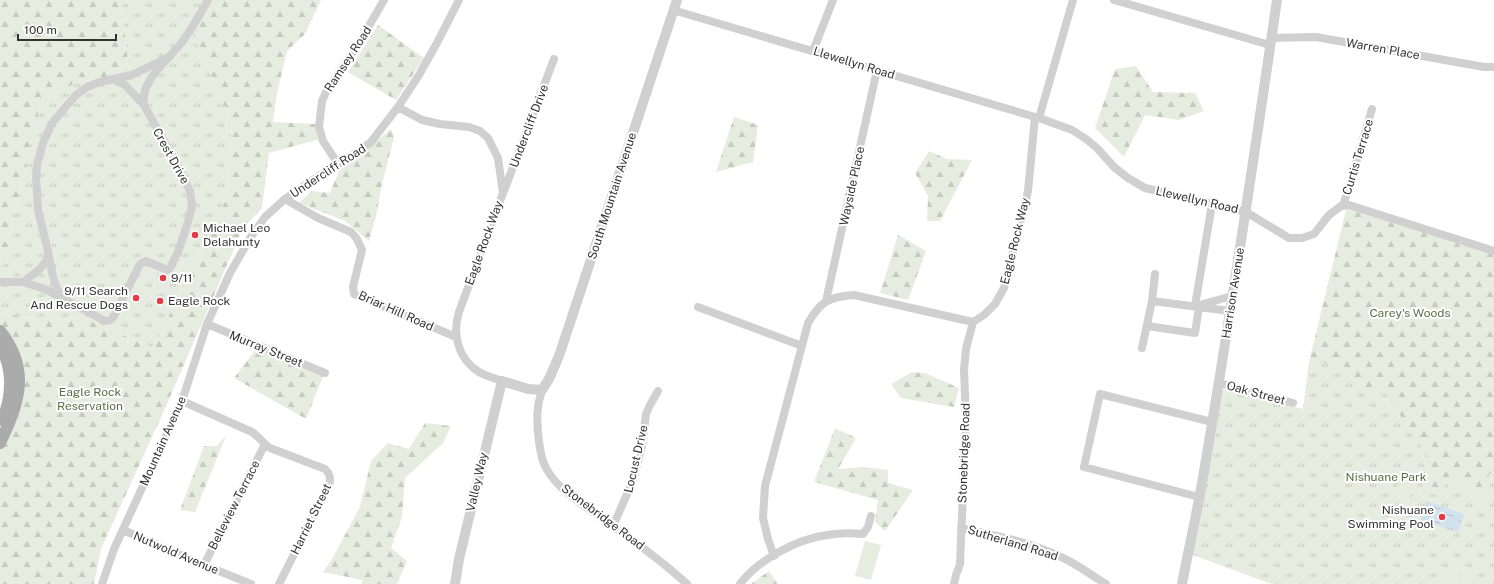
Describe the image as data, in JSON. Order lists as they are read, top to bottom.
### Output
{
  "streets": {
    "street": [
      "Warren Place",
      "Ramsey Road",
      "Llewellyn Road",
      "Undercliff Drive",
      "Crest Drive",
      "Curtis Terrace",
      "Undercliff Road",
      "Wayside Place",
      "South Mountain Avenue",
      "Eagle Rock Way",
      "Harrison Avenue",
      "Briar Hill Road",
      "Murray Street",
      "Oak Street",
      "Mountain Avenue",
      "Stonebridge Road",
      "Locust Drive",
      "Valley Way",
      "Belleview Terrace",
      "Harriet Street",
      "Sutherland Road",
      "Nutwold Avenue"
    ]
  },
  "crossings": [
    ["Warren Place", "Harrison Avenue"],
    ["Ramsey Road", "Undercliff Road"],
    ["Llewellyn Road", "Curtis Terrace"],
    ["Llewellyn Road", "Wayside Place"],
    ["Llewellyn Road", "South Mountain Avenue"],
    ["Llewellyn Road", "Eagle Rock Way"],
    ["Llewellyn Road", "Harrison Avenue"],
    ["Undercliff Drive", "Eagle Rock Way"],
    ["Undercliff Road", "Eagle Rock Way"],
    ["Undercliff Road", "Briar Hill Road"],
    ["Undercliff Road", "Mountain Avenue"],
    ["South Mountain Avenue", "Eagle Rock Way"],
    ["South Mountain Avenue", "Stonebridge Road"],
    ["Eagle Rock Way", "Briar Hill Road"],
    ["Eagle Rock Way", "Stonebridge Road"],
    ["Eagle Rock Way", "Valley Way"],
    ["Harrison Avenue", "Oak Street"],
    ["Murray Street", "Mountain Avenue"],
    ["Mountain Avenue", "Harriet Street"],
    ["Mountain Avenue", "Nutwold Avenue"],
    ["Stonebridge Road", "Locust Drive"],
    ["Stonebridge Road", "Sutherland Road"],
    ["Belleview Terrace", "Harriet Street"],
    ["Belleview Terrace", "Nutwold Avenue"]
  ],
  "parks": ["Carey's Woods", "Eagle Rock Reservation", "Nishuane Park"],
  "places": [
    "Michael Leo Delahunty",
    "9/11",
    "9/11 Search And Rescue Dogs",
    "Eagle Rock",
    "Nishuane Swimming Pool"
  ],
  "scale_bar": "100 m"
}
